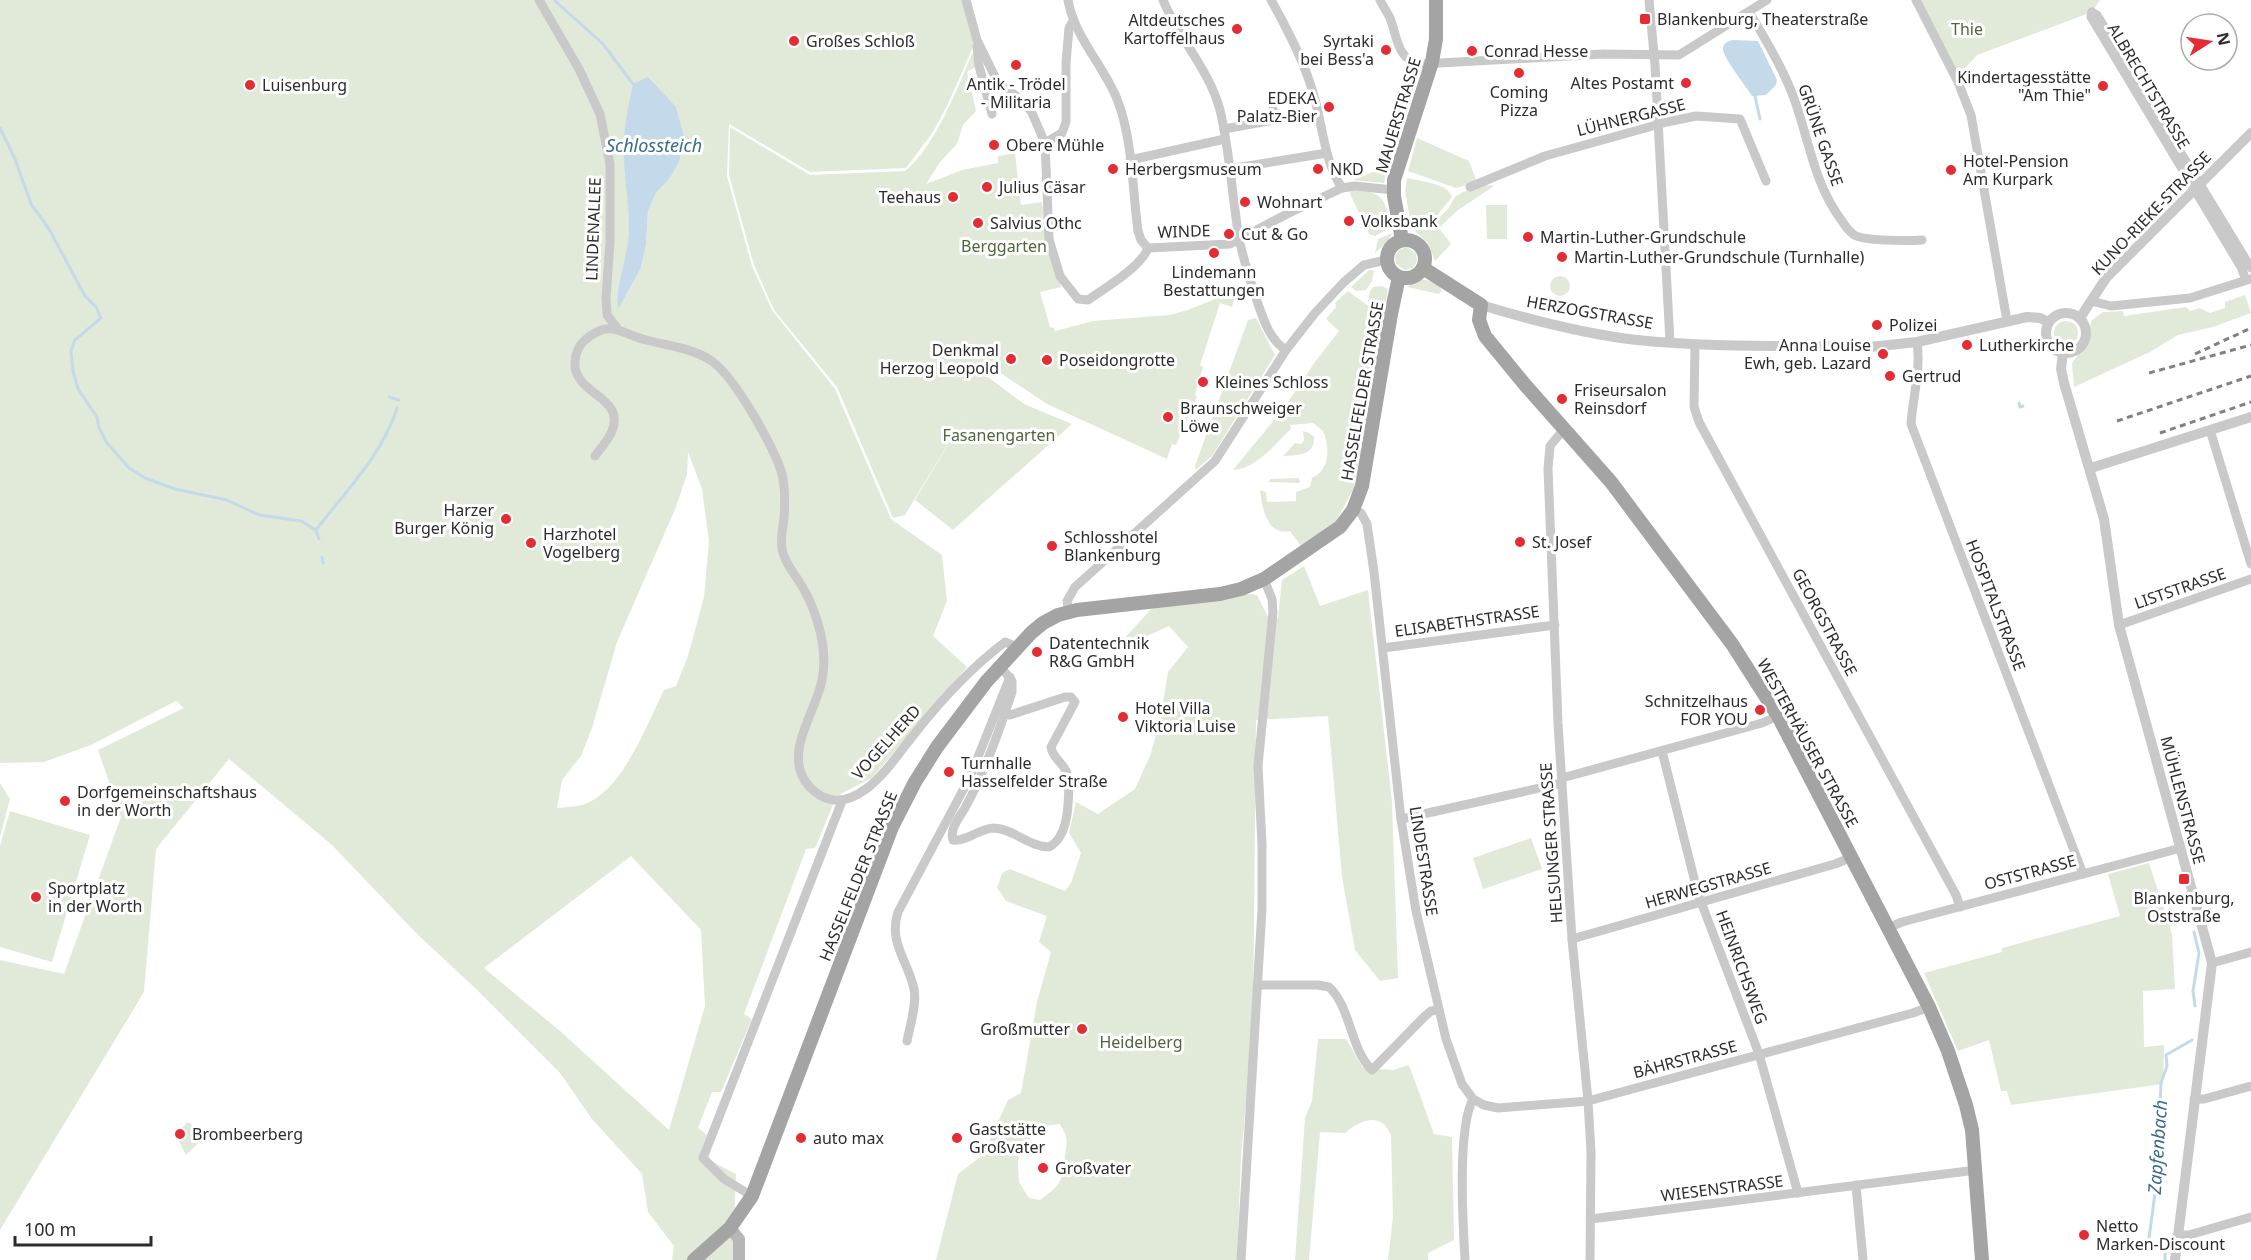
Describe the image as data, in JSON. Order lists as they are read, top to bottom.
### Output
{
  "streets": {
    "main road": [
      "MAUERSTRASSE",
      "HERZOGSTRASSE",
      "HASSELFELDER STRASSE",
      "WESTERHÄUSER STRASSE"
    ],
    "street": [
      "ALBRECHTSTRASSE",
      "LÜHNERGASSE",
      "GRÜNE GASSE",
      "KUNO-RIEKE-STRASSE",
      "LINDENALLEE",
      "WINDE",
      "LISTSTRASSE",
      "HOSPITALSTRASSE",
      "ELISABETHSTRASSE",
      "GEORGSTRASSE",
      "VOGELHERD",
      "MÜHLENSTRASSE",
      "HELSUNGER STRASSE",
      "LINDESTRASSE",
      "OSTSTRASSE",
      "HERWEGSTRASSE",
      "HEINRICHSWEG",
      "BÄHRSTRASSE",
      "WIESENSTRASSE"
    ]
  },
  "crossings": [
    ["ALBRECHTSTRASSE", "KUNO-RIEKE-STRASSE"],
    ["MAUERSTRASSE", "HERZOGSTRASSE"],
    ["MAUERSTRASSE", "HASSELFELDER STRASSE"],
    ["KUNO-RIEKE-STRASSE", "HERZOGSTRASSE"],
    ["KUNO-RIEKE-STRASSE", "MÜHLENSTRASSE"],
    ["HERZOGSTRASSE", "HASSELFELDER STRASSE"],
    ["HERZOGSTRASSE", "HOSPITALSTRASSE"],
    ["HERZOGSTRASSE", "GEORGSTRASSE"],
    ["HERZOGSTRASSE", "WESTERHÄUSER STRASSE"],
    ["HERZOGSTRASSE", "MÜHLENSTRASSE"],
    ["HASSELFELDER STRASSE", "VOGELHERD"],
    ["HASSELFELDER STRASSE", "LINDESTRASSE"],
    ["LISTSTRASSE", "MÜHLENSTRASSE"],
    ["HOSPITALSTRASSE", "OSTSTRASSE"],
    ["ELISABETHSTRASSE", "HELSUNGER STRASSE"],
    ["ELISABETHSTRASSE", "LINDESTRASSE"],
    ["GEORGSTRASSE", "OSTSTRASSE"],
    ["WESTERHÄUSER STRASSE", "HELSUNGER STRASSE"],
    ["WESTERHÄUSER STRASSE", "OSTSTRASSE"],
    ["WESTERHÄUSER STRASSE", "HERWEGSTRASSE"],
    ["WESTERHÄUSER STRASSE", "BÄHRSTRASSE"],
    ["WESTERHÄUSER STRASSE", "WIESENSTRASSE"],
    ["MÜHLENSTRASSE", "OSTSTRASSE"],
    ["HELSUNGER STRASSE", "HERWEGSTRASSE"],
    ["HELSUNGER STRASSE", "BÄHRSTRASSE"],
    ["HELSUNGER STRASSE", "WIESENSTRASSE"],
    ["HERWEGSTRASSE", "HEINRICHSWEG"],
    ["HEINRICHSWEG", "BÄHRSTRASSE"],
    ["HEINRICHSWEG", "WIESENSTRASSE"]
  ],
  "water": ["Schlossteich", "Zapfenbach"],
  "parks": [
    "Thie",
    "Berggarten",
    "Fasanengarten",
    "Heidelberg"
  ],
  "places": {
    "transit": ["Blankenburg, Theaterstraße", "Blankenburg, Oststraße"],
    "other": [
      "Altdeutsches Kartoffelhaus",
      "Großes Schloß",
      "Syrtaki bei Bess'a",
      "Conrad Hesse",
      "Antik - Trödel - Militaria",
      "Coming Pizza",
      "Altes Postamt",
      "Luisenburg",
      "Kindertagesstätte \"Am Thie\"",
      "EDEKA Palatz-Bier",
      "Obere Mühle",
      "Herbergsmuseum",
      "NKD",
      "Hotel-Pension Am Kurpark",
      "Julius Cäsar",
      "Teehaus",
      "Wohnart",
      "Volksbank",
      "Salvius Othc",
      "Cut & Go",
      "Martin-Luther-Grundschule",
      "Lindemann Bestattungen",
      "Martin-Luther-Grundschule (Turnhalle)",
      "Polizei",
      "Lutherkirche",
      "Anna Louise Ewh, geb. Lazard",
      "Denkmal Herzog Leopold",
      "Poseidongrotte",
      "Gertrud",
      "Kleines Schloss",
      "Friseursalon Reinsdorf",
      "Braunschweiger Löwe",
      "Harzer Burger König",
      "St. Josef",
      "Harzhotel Vogelberg",
      "Schlosshotel Blankenburg",
      "Datentechnik R&G GmbH",
      "Schnitzelhaus FOR YOU",
      "Hotel Villa Viktoria Luise",
      "Turnhalle Hasselfelder Straße",
      "Dorfgemeinschaftshaus in der Worth",
      "Sportplatz in der Worth",
      "Großmutter",
      "Brombeerberg",
      "auto max",
      "Gaststätte Großvater",
      "Großvater",
      "Netto Marken-Discount"
    ]
  },
  "scale_bar": "100 m",
  "north": "right"
}
